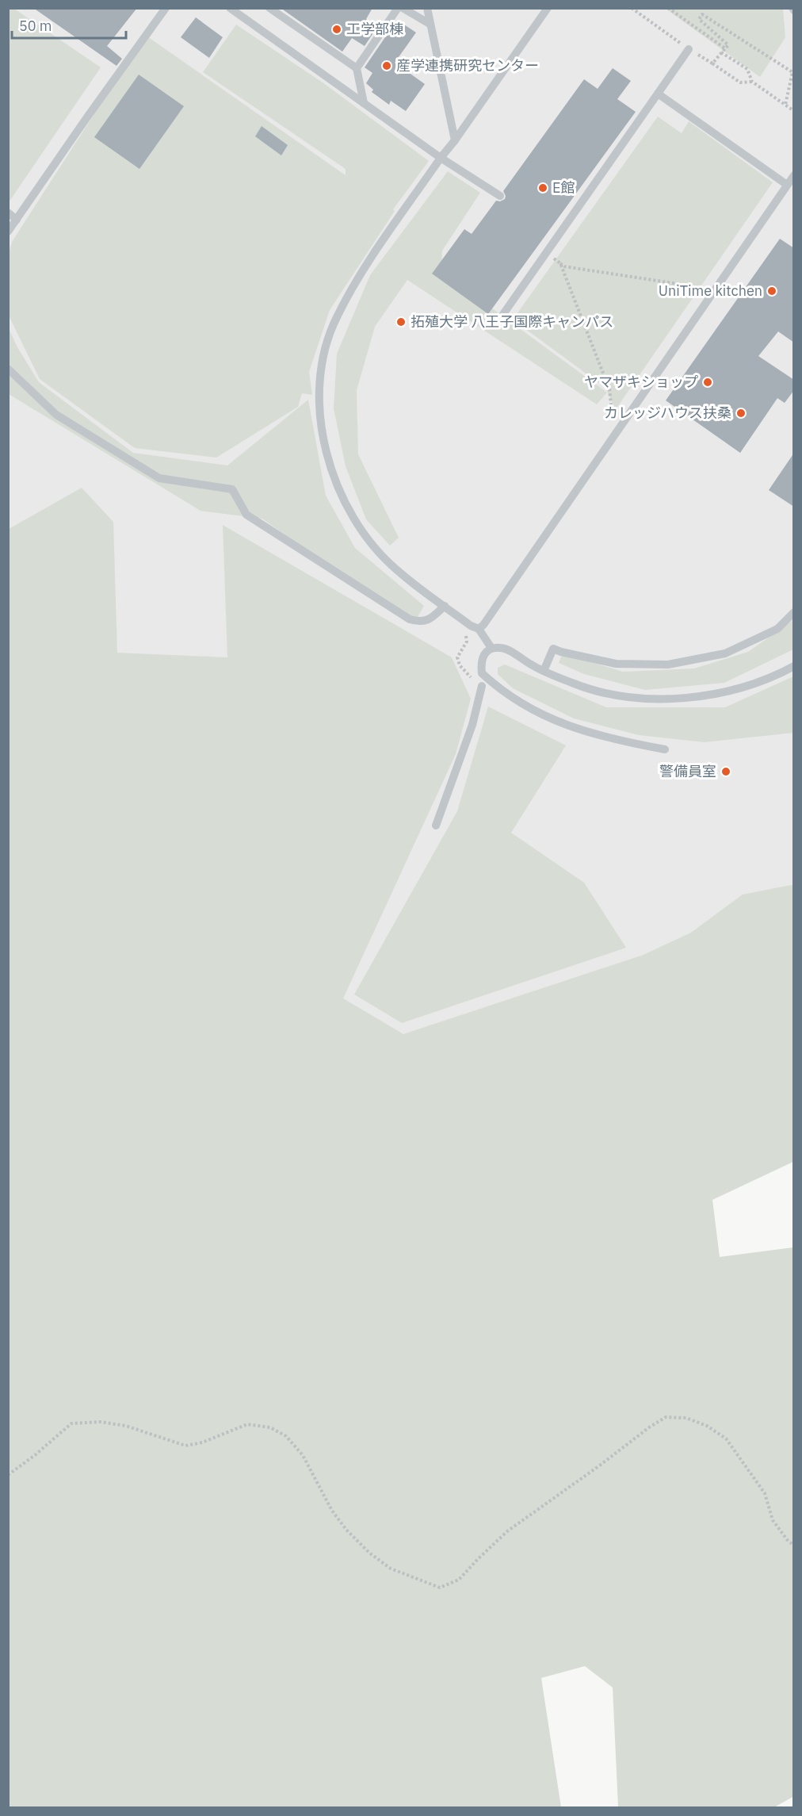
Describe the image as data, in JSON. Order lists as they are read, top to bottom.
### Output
{
  "places": [
    "工学部棟",
    "産学連携研究センター",
    "E館",
    "UniTime kitchen",
    "拓殖大学 八王子国際キャンパス",
    "ヤマザキショップ",
    "カレッジハウス扶桑",
    "警備員室"
  ],
  "scale_bar": "50 m"
}
